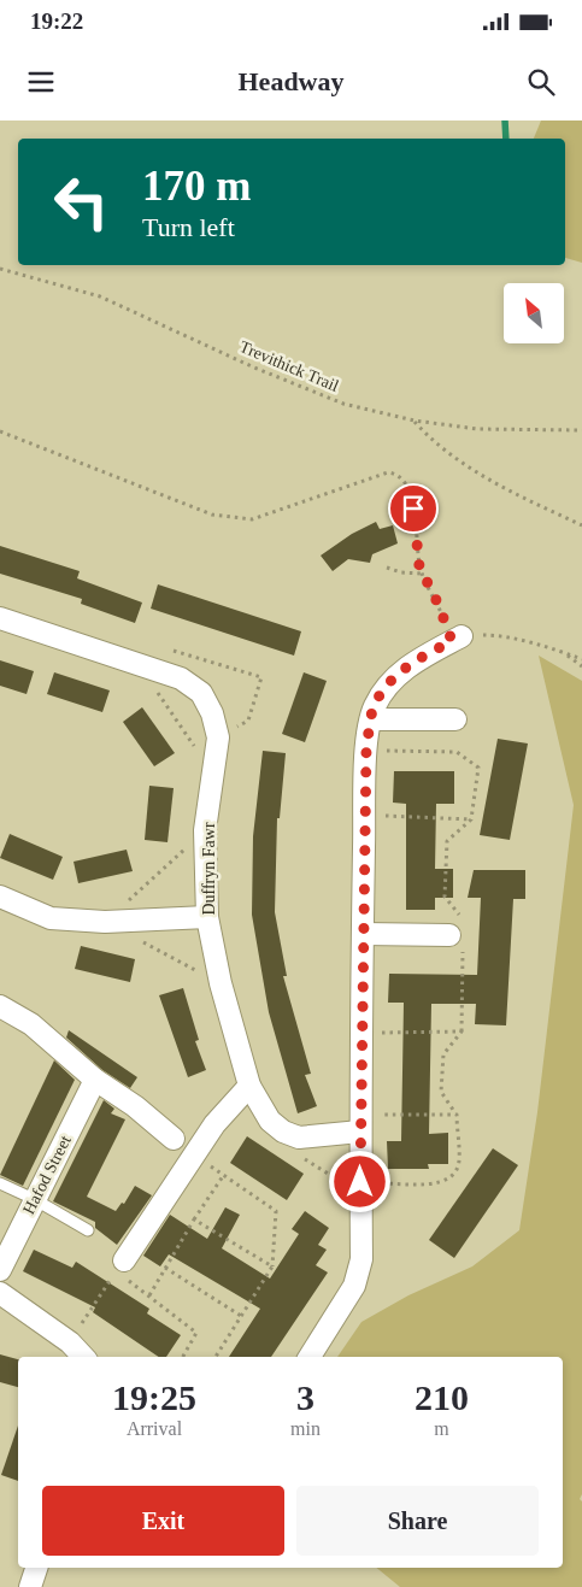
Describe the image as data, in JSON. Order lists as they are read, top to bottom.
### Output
{
  "streets": {
    "street": ["Duffryn Fawr", "Hafod Street"],
    "path": ["Trevithick Trail"]
  },
  "north": "top left",
  "page": {
    "status": "19:22",
    "header": "Headway",
    "turn": ["170 m", "Turn left"],
    "eta": [
      "19:25",
      "Arrival",
      "3",
      "min",
      "210",
      "m"
    ],
    "buttons": ["Exit", "Share"]
  }
}
